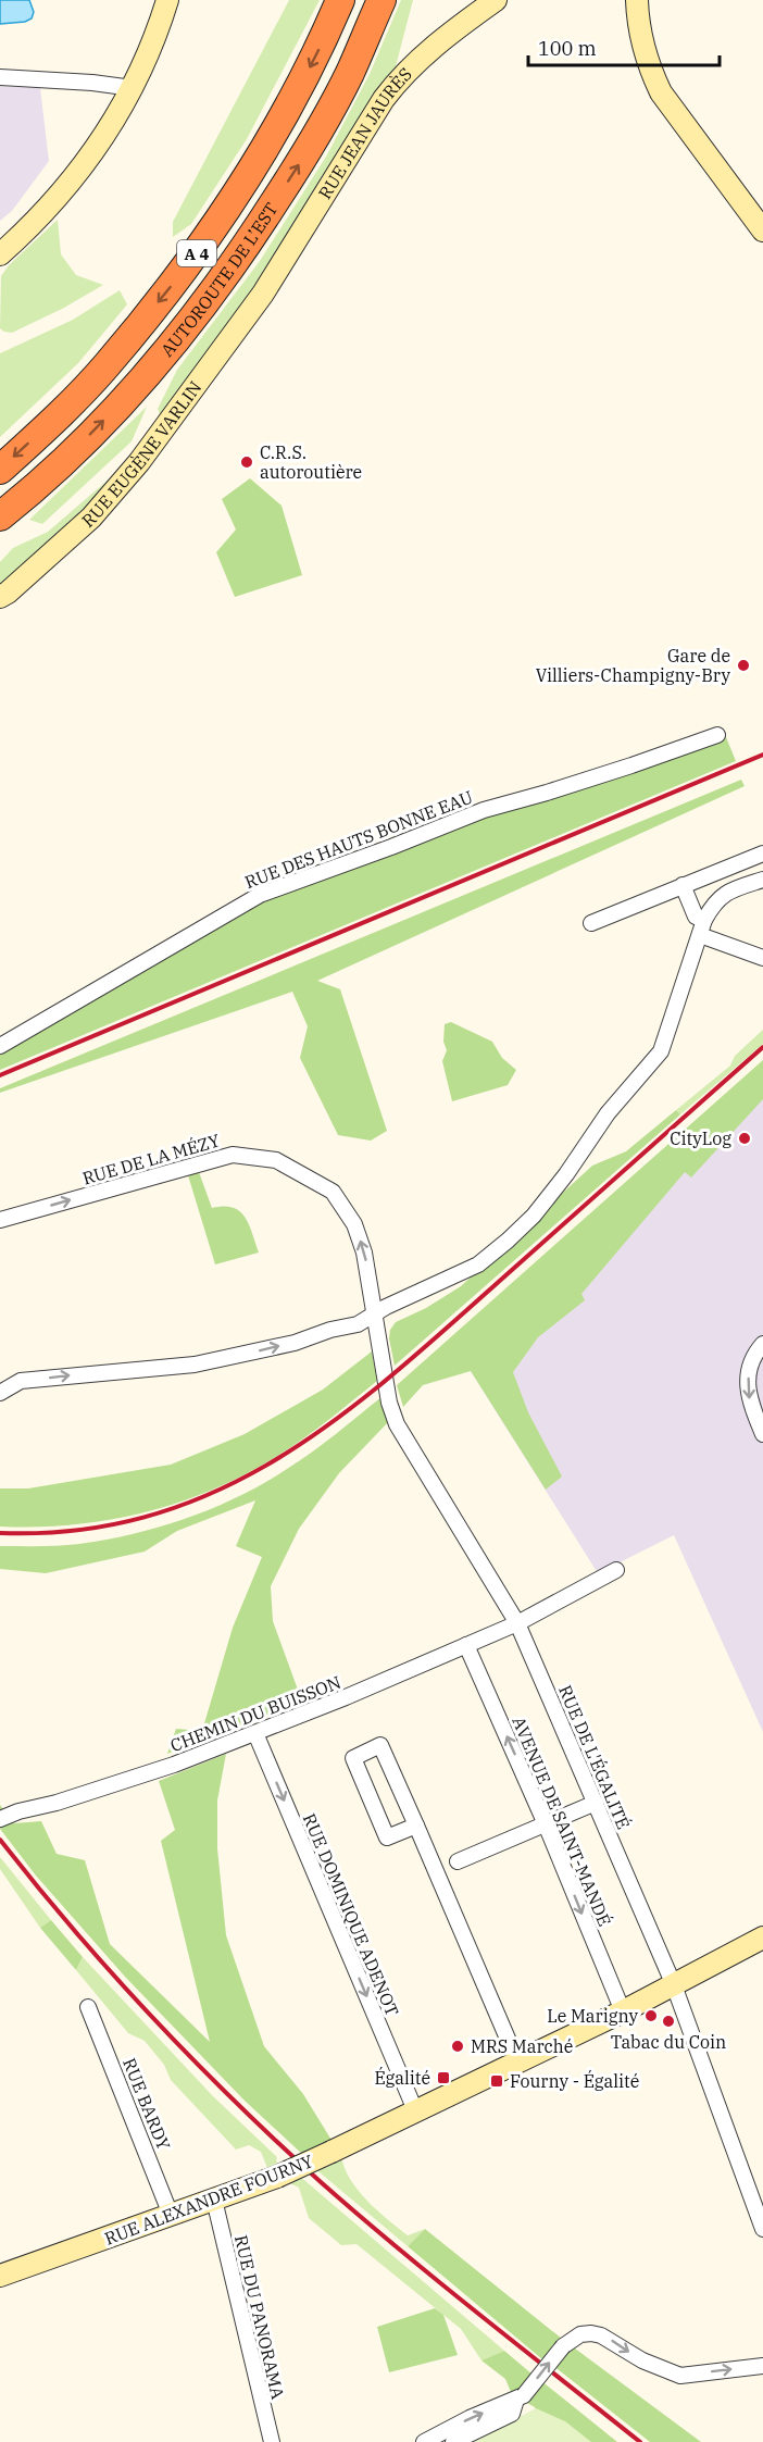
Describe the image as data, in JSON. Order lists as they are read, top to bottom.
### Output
{
  "streets": {
    "highway": ["A 4", "AUTOROUTE DE L’EST"],
    "main road": ["RUE JEAN JAURÈS", "RUE EUGÈNE VARLIN", "RUE ALEXANDRE FOURNY"],
    "street": [
      "RUE DES HAUTS BONNE EAU",
      "RUE DE LA MÉZY",
      "CHEMIN DU BUISSON",
      "RUE DE L'ÉGALITÉ",
      "AVENUE DE SAINT-MANDÉ",
      "RUE DOMINIQUE ADENOT",
      "RUE BARDY",
      "RUE DU PANORAMA"
    ]
  },
  "crossings": [
    ["RUE JEAN JAURÈS", "RUE EUGÈNE VARLIN"],
    ["RUE DE LA MÉZY", "RUE DE L'ÉGALITÉ"],
    ["CHEMIN DU BUISSON", "RUE DE L'ÉGALITÉ"],
    ["CHEMIN DU BUISSON", "AVENUE DE SAINT-MANDÉ"],
    ["CHEMIN DU BUISSON", "RUE DOMINIQUE ADENOT"],
    ["RUE DE L'ÉGALITÉ", "RUE ALEXANDRE FOURNY"],
    ["AVENUE DE SAINT-MANDÉ", "RUE ALEXANDRE FOURNY"],
    ["RUE DOMINIQUE ADENOT", "RUE ALEXANDRE FOURNY"],
    ["RUE BARDY", "RUE ALEXANDRE FOURNY"],
    ["RUE ALEXANDRE FOURNY", "RUE DU PANORAMA"]
  ],
  "places": {
    "other": [
      "C.R.S. autoroutière",
      "Gare de Villiers-Champigny-Bry",
      "CityLog",
      "Le Marigny",
      "Tabac du Coin",
      "MRS Marché"
    ],
    "transit": ["Égalité", "Fourny - Égalité"]
  },
  "scale_bar": "100 m"
}
